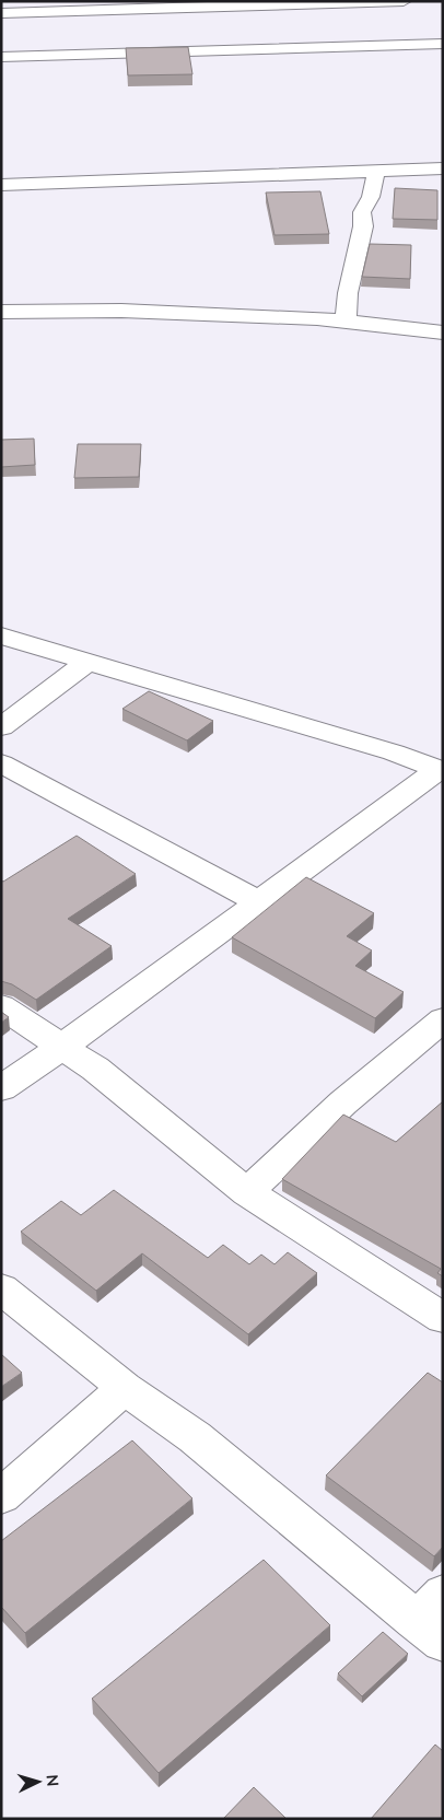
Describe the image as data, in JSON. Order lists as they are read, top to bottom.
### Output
{
  "north": "right"
}
